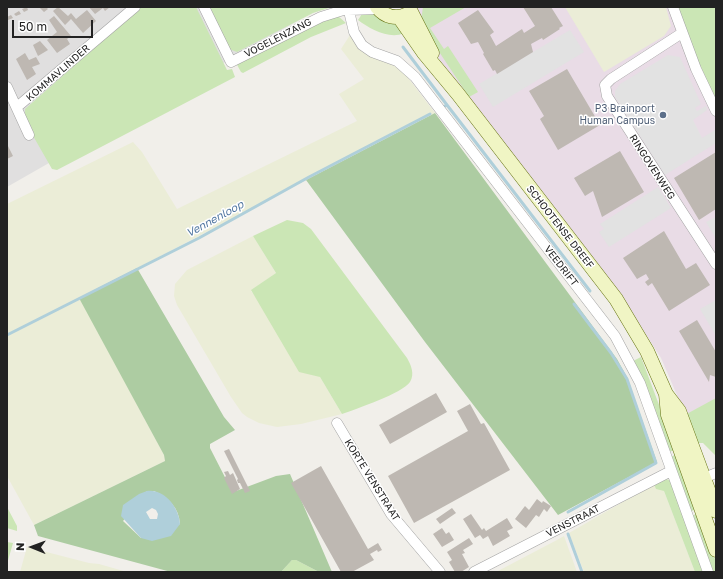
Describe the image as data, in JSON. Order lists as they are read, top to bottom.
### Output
{
  "streets": {
    "street": [
      "VOGELENZANG",
      "KOMMAVLINDER",
      "RINGOVENWEG",
      "SCHOOTENSE DREEF",
      "VEEDRIFT",
      "KORTE VENSTRAAT",
      "VENSTRAAT"
    ]
  },
  "crossings": [
    ["VOGELENZANG", "VEEDRIFT"],
    ["VEEDRIFT", "VENSTRAAT"]
  ],
  "water": ["Vennenloop"],
  "places": ["P3 Brainport Human Campus"],
  "scale_bar": "50 m",
  "north": "left"
}
